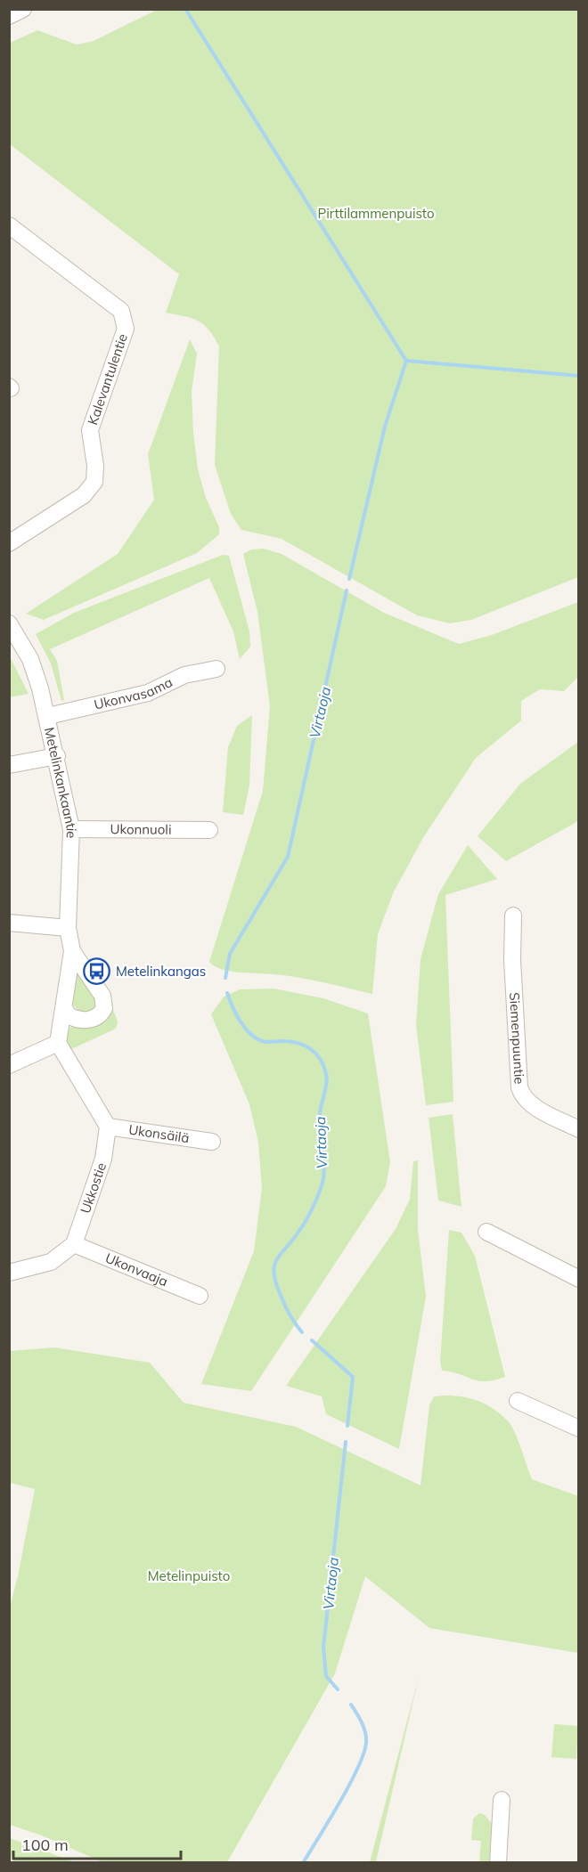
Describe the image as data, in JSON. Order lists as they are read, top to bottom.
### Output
{
  "streets": {
    "street": [
      "Kalevantulentie",
      "Ukonvasama",
      "Metelinkankaantie",
      "Ukonnuoli",
      "Siemenpuuntie",
      "Ukonsäilä",
      "Ukkostie",
      "Ukonvaaja"
    ]
  },
  "crossings": [
    ["Ukonvasama", "Metelinkankaantie"],
    ["Metelinkankaantie", "Ukonnuoli"],
    ["Ukonsäilä", "Ukkostie"],
    ["Ukkostie", "Ukonvaaja"]
  ],
  "water": ["Virtaoja"],
  "parks": ["Pirttilammenpuisto", "Metelinpuisto"],
  "places": {
    "bus stop": ["Metelinkangas"]
  },
  "scale_bar": "100 m"
}
